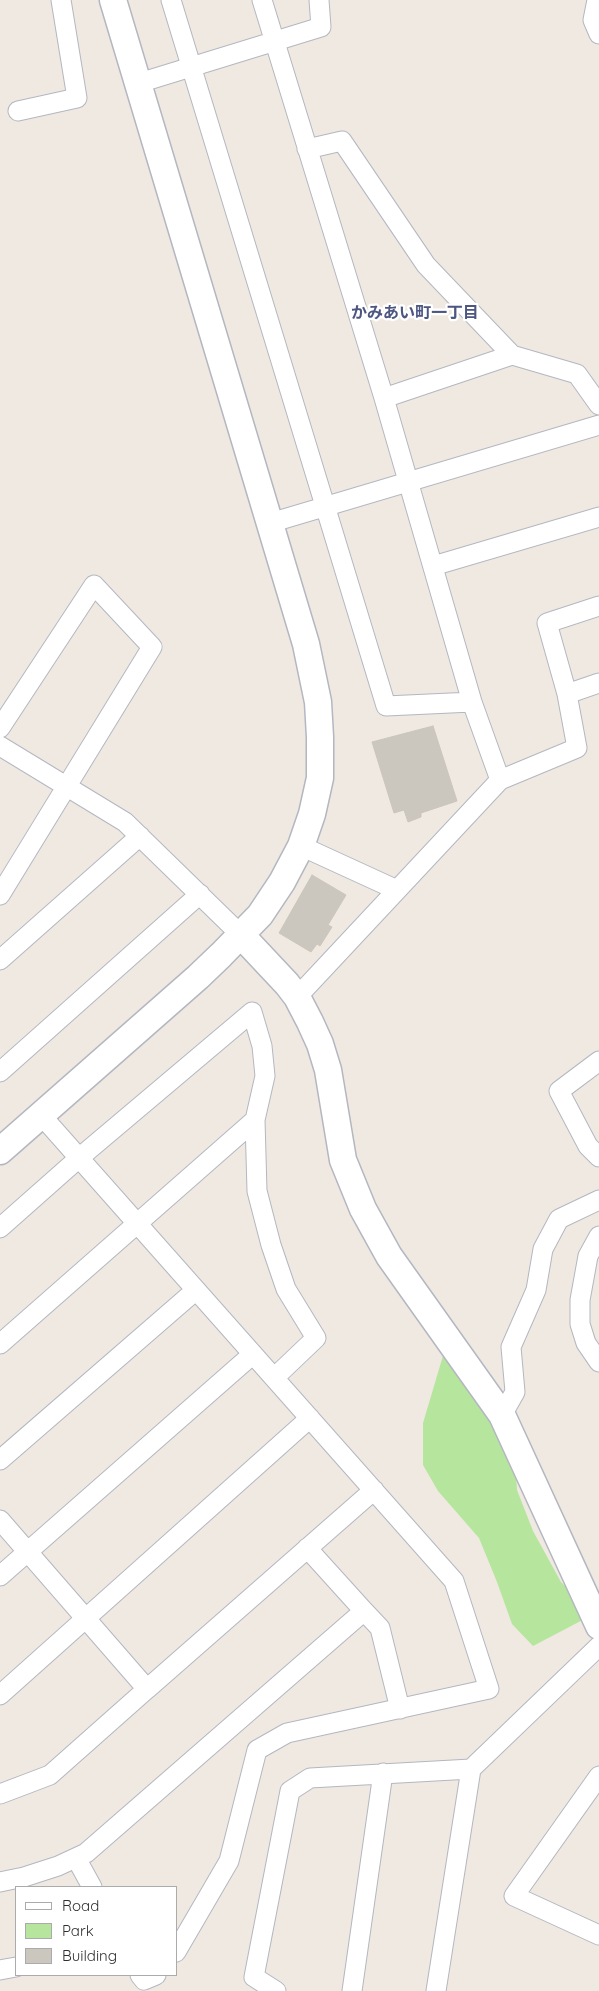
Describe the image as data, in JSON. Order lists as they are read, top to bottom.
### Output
{
  "districts": ["かみあい町一丁目"],
  "legend": ["Road", "Park", "Building"]
}
